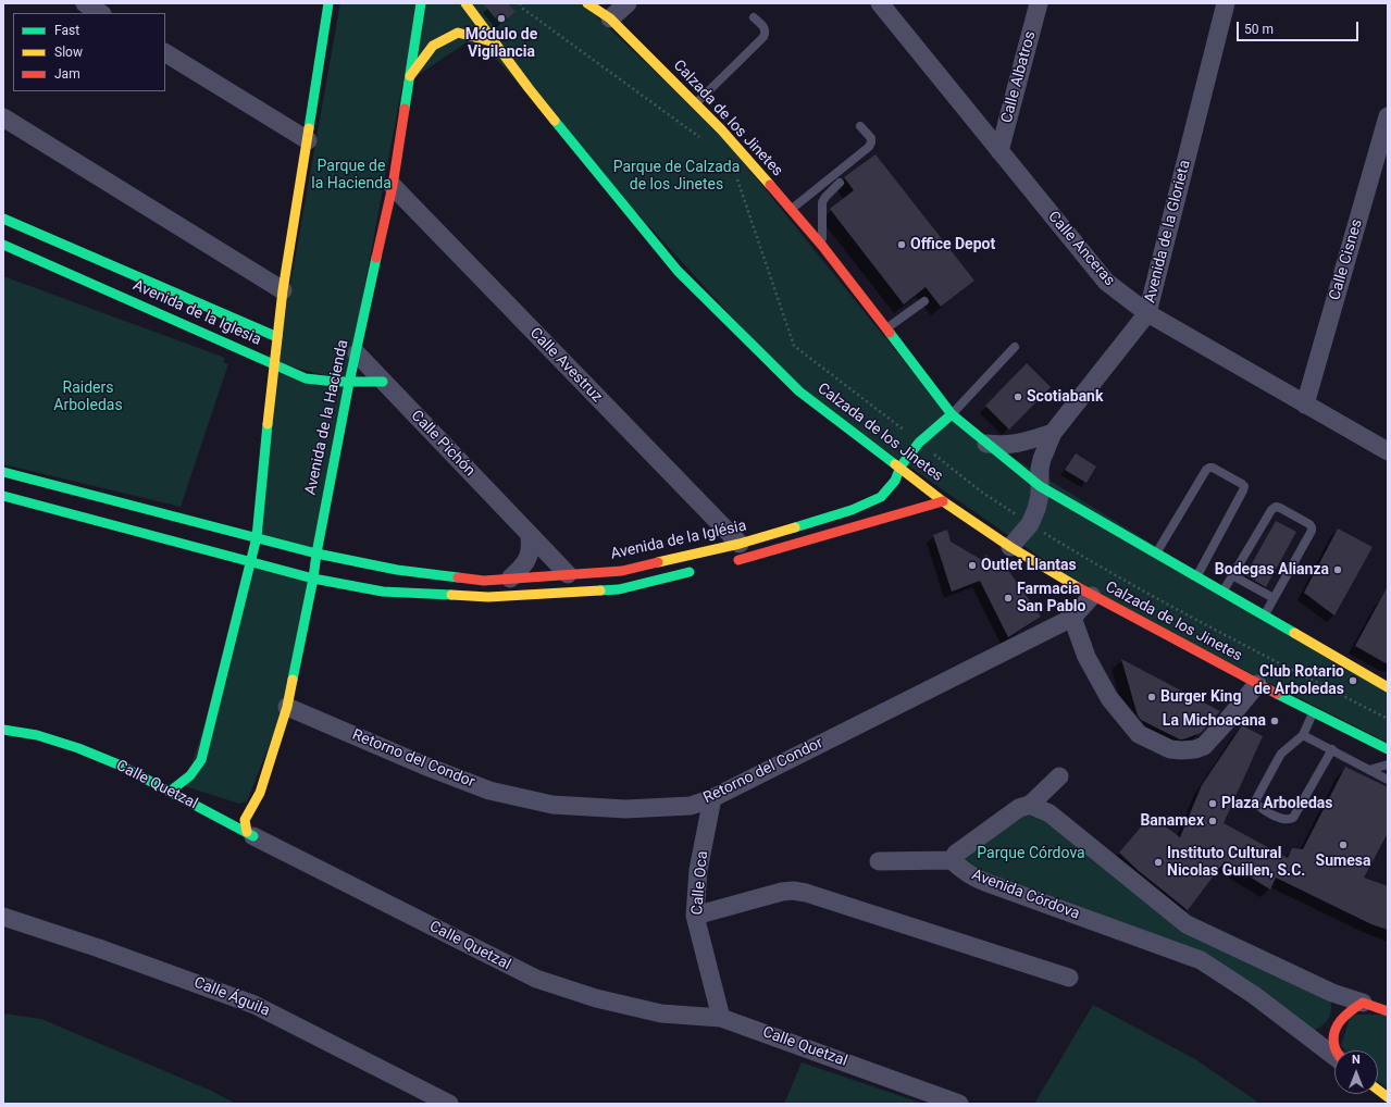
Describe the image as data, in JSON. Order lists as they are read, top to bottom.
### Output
{
  "streets": {
    "main road": [
      "Calzada de los Jinetes",
      "Avenida de la Iglesia",
      "Avenida de la Hacienda",
      "Avenida de la Iglésia",
      "Calle Quetzal"
    ],
    "street": [
      "Calle Albatros",
      "Avenida de la Glorieta",
      "Calle Anceras",
      "Calle Cisnes",
      "Calle Avestruz",
      "Calle Pichón",
      "Retorno del Condor",
      "Calle Oca",
      "Avenida Córdova",
      "Calle Águila"
    ]
  },
  "crossings": [
    ["Calle Albatros", "Calle Anceras"],
    ["Calzada de los Jinetes", "Avenida de la Glorieta"],
    ["Calzada de los Jinetes", "Avenida de la Iglésia"],
    ["Calzada de los Jinetes", "Retorno del Condor"],
    ["Avenida de la Glorieta", "Calle Anceras"],
    ["Calle Anceras", "Calle Cisnes"],
    ["Avenida de la Iglesia", "Avenida de la Hacienda"],
    ["Avenida de la Iglesia", "Calle Pichón"],
    ["Calle Avestruz", "Avenida de la Hacienda"],
    ["Calle Avestruz", "Avenida de la Iglésia"],
    ["Avenida de la Hacienda", "Calle Pichón"],
    ["Avenida de la Hacienda", "Avenida de la Iglésia"],
    ["Avenida de la Hacienda", "Retorno del Condor"],
    ["Avenida de la Hacienda", "Calle Quetzal"],
    ["Calle Pichón", "Avenida de la Iglésia"],
    ["Retorno del Condor", "Calle Oca"],
    ["Calle Quetzal", "Calle Oca"]
  ],
  "parks": [
    "Parque de la Hacienda",
    "Parque de Calzada de los Jinetes",
    "Raiders Arboledas",
    "Parque Córdova"
  ],
  "places": [
    "Módulo de Vigilancia",
    "Office Depot",
    "Scotiabank",
    "Outlet Llantas",
    "Bodegas Alianza",
    "Farmacia San Pablo",
    "Club Rotario de Arboledas",
    "Burger King",
    "La Michoacana",
    "Plaza Arboledas",
    "Banamex",
    "Sumesa",
    "Instituto Cultural Nicolas Guillen, S.C."
  ],
  "legend": ["Fast", "Slow", "Jam"],
  "scale_bar": "50 m",
  "north": "top"
}
